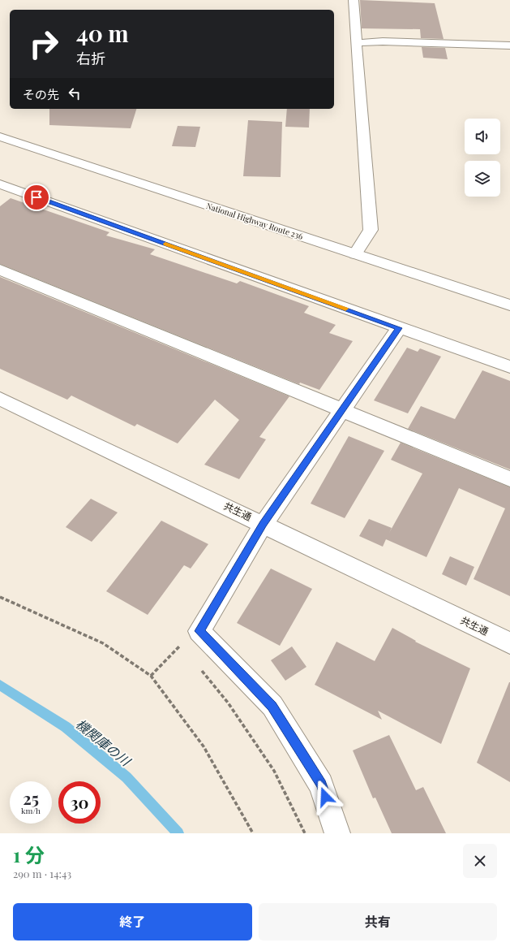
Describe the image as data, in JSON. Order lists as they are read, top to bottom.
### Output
{
  "streets": {
    "main road": ["National Highway Route 236", "共生通"]
  },
  "water": ["機関庫の川"],
  "page": {
    "turn": ["40 m", "右折"],
    "then": "その先",
    "speed": "25 km/h",
    "limit": "30",
    "heading": ["1 分", "290 m · 14:43"],
    "buttons": ["終了", "共有"]
  }
}
